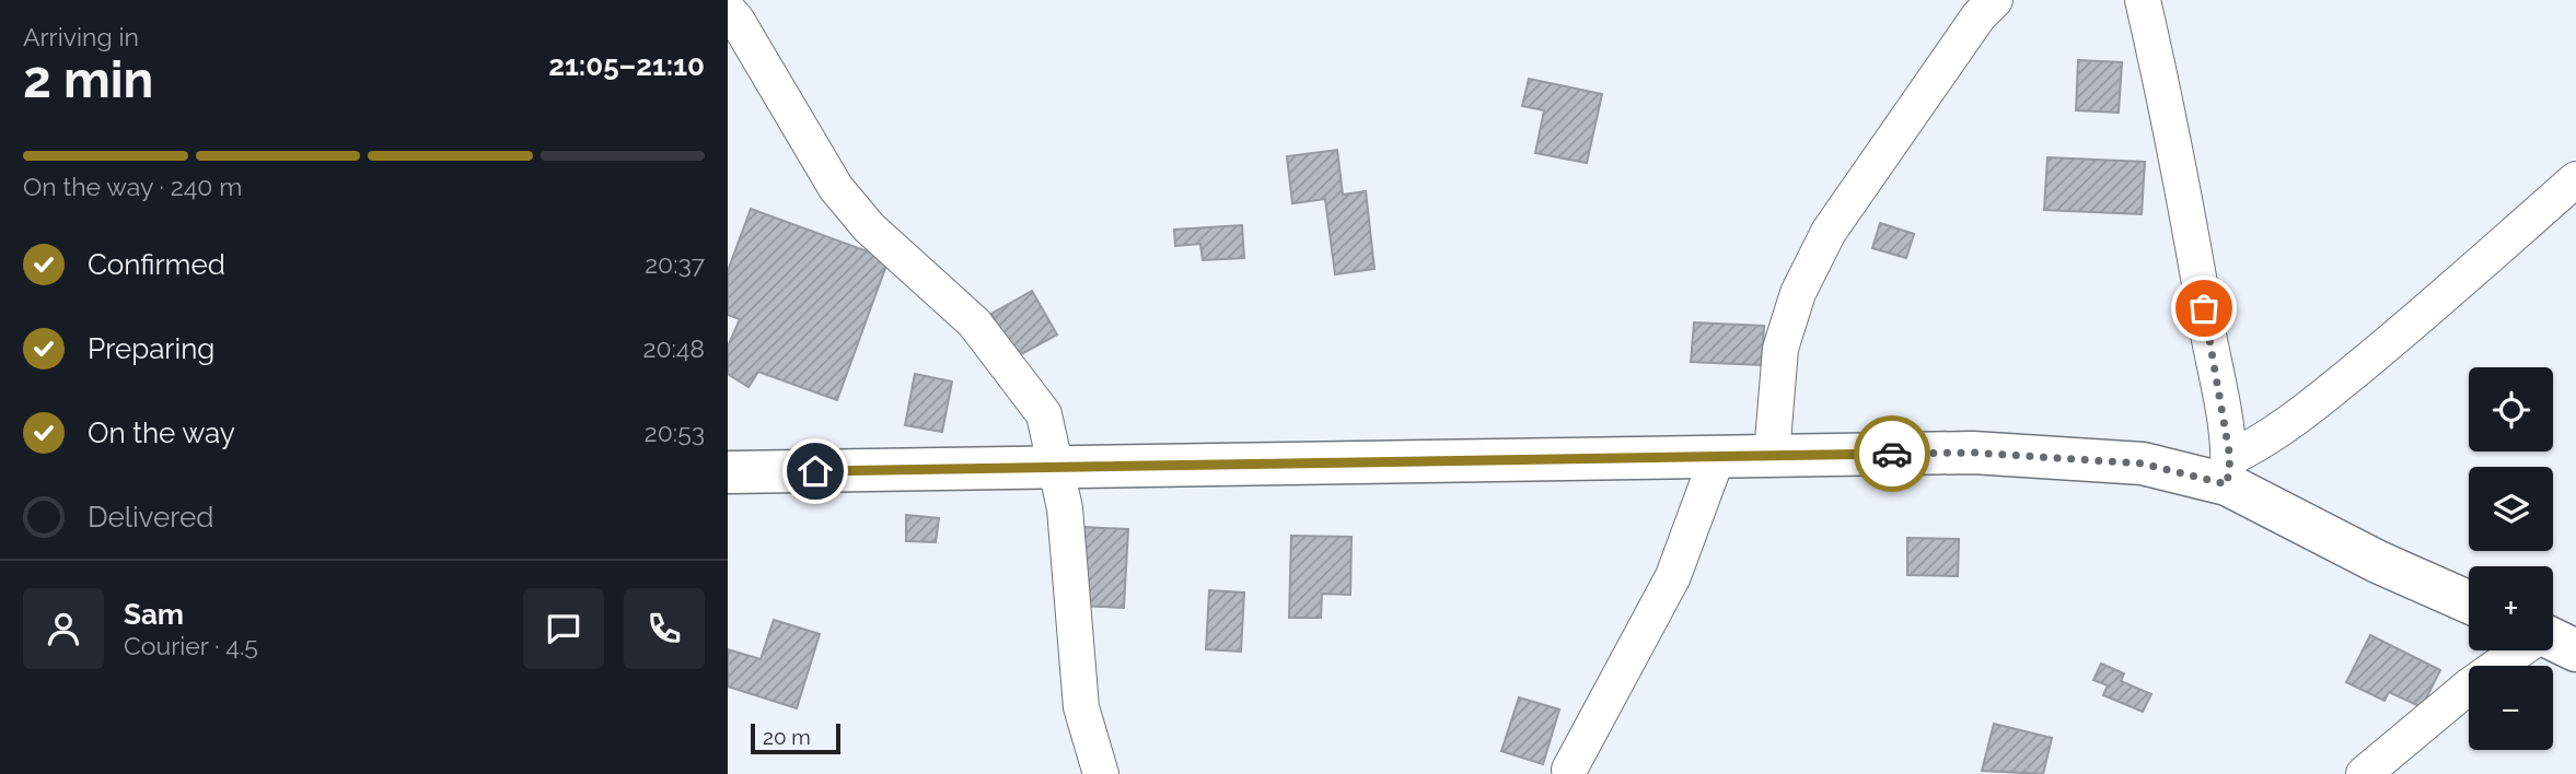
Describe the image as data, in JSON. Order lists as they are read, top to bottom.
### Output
{
  "scale_bar": "20 m",
  "page": {
    "heading": ["2 min", "Arriving in", "21:05–21:10"],
    "panel": ["Sam", "Courier · 4.5"],
    "bar": "On the way · 240 m",
    "list": [
      ["Confirmed", "20:37"],
      ["Preparing", "20:48"],
      ["On the way", "20:53"],
      "Delivered"
    ],
    "map_buttons": ["+", "−"],
    "scale": "20 m"
  }
}
